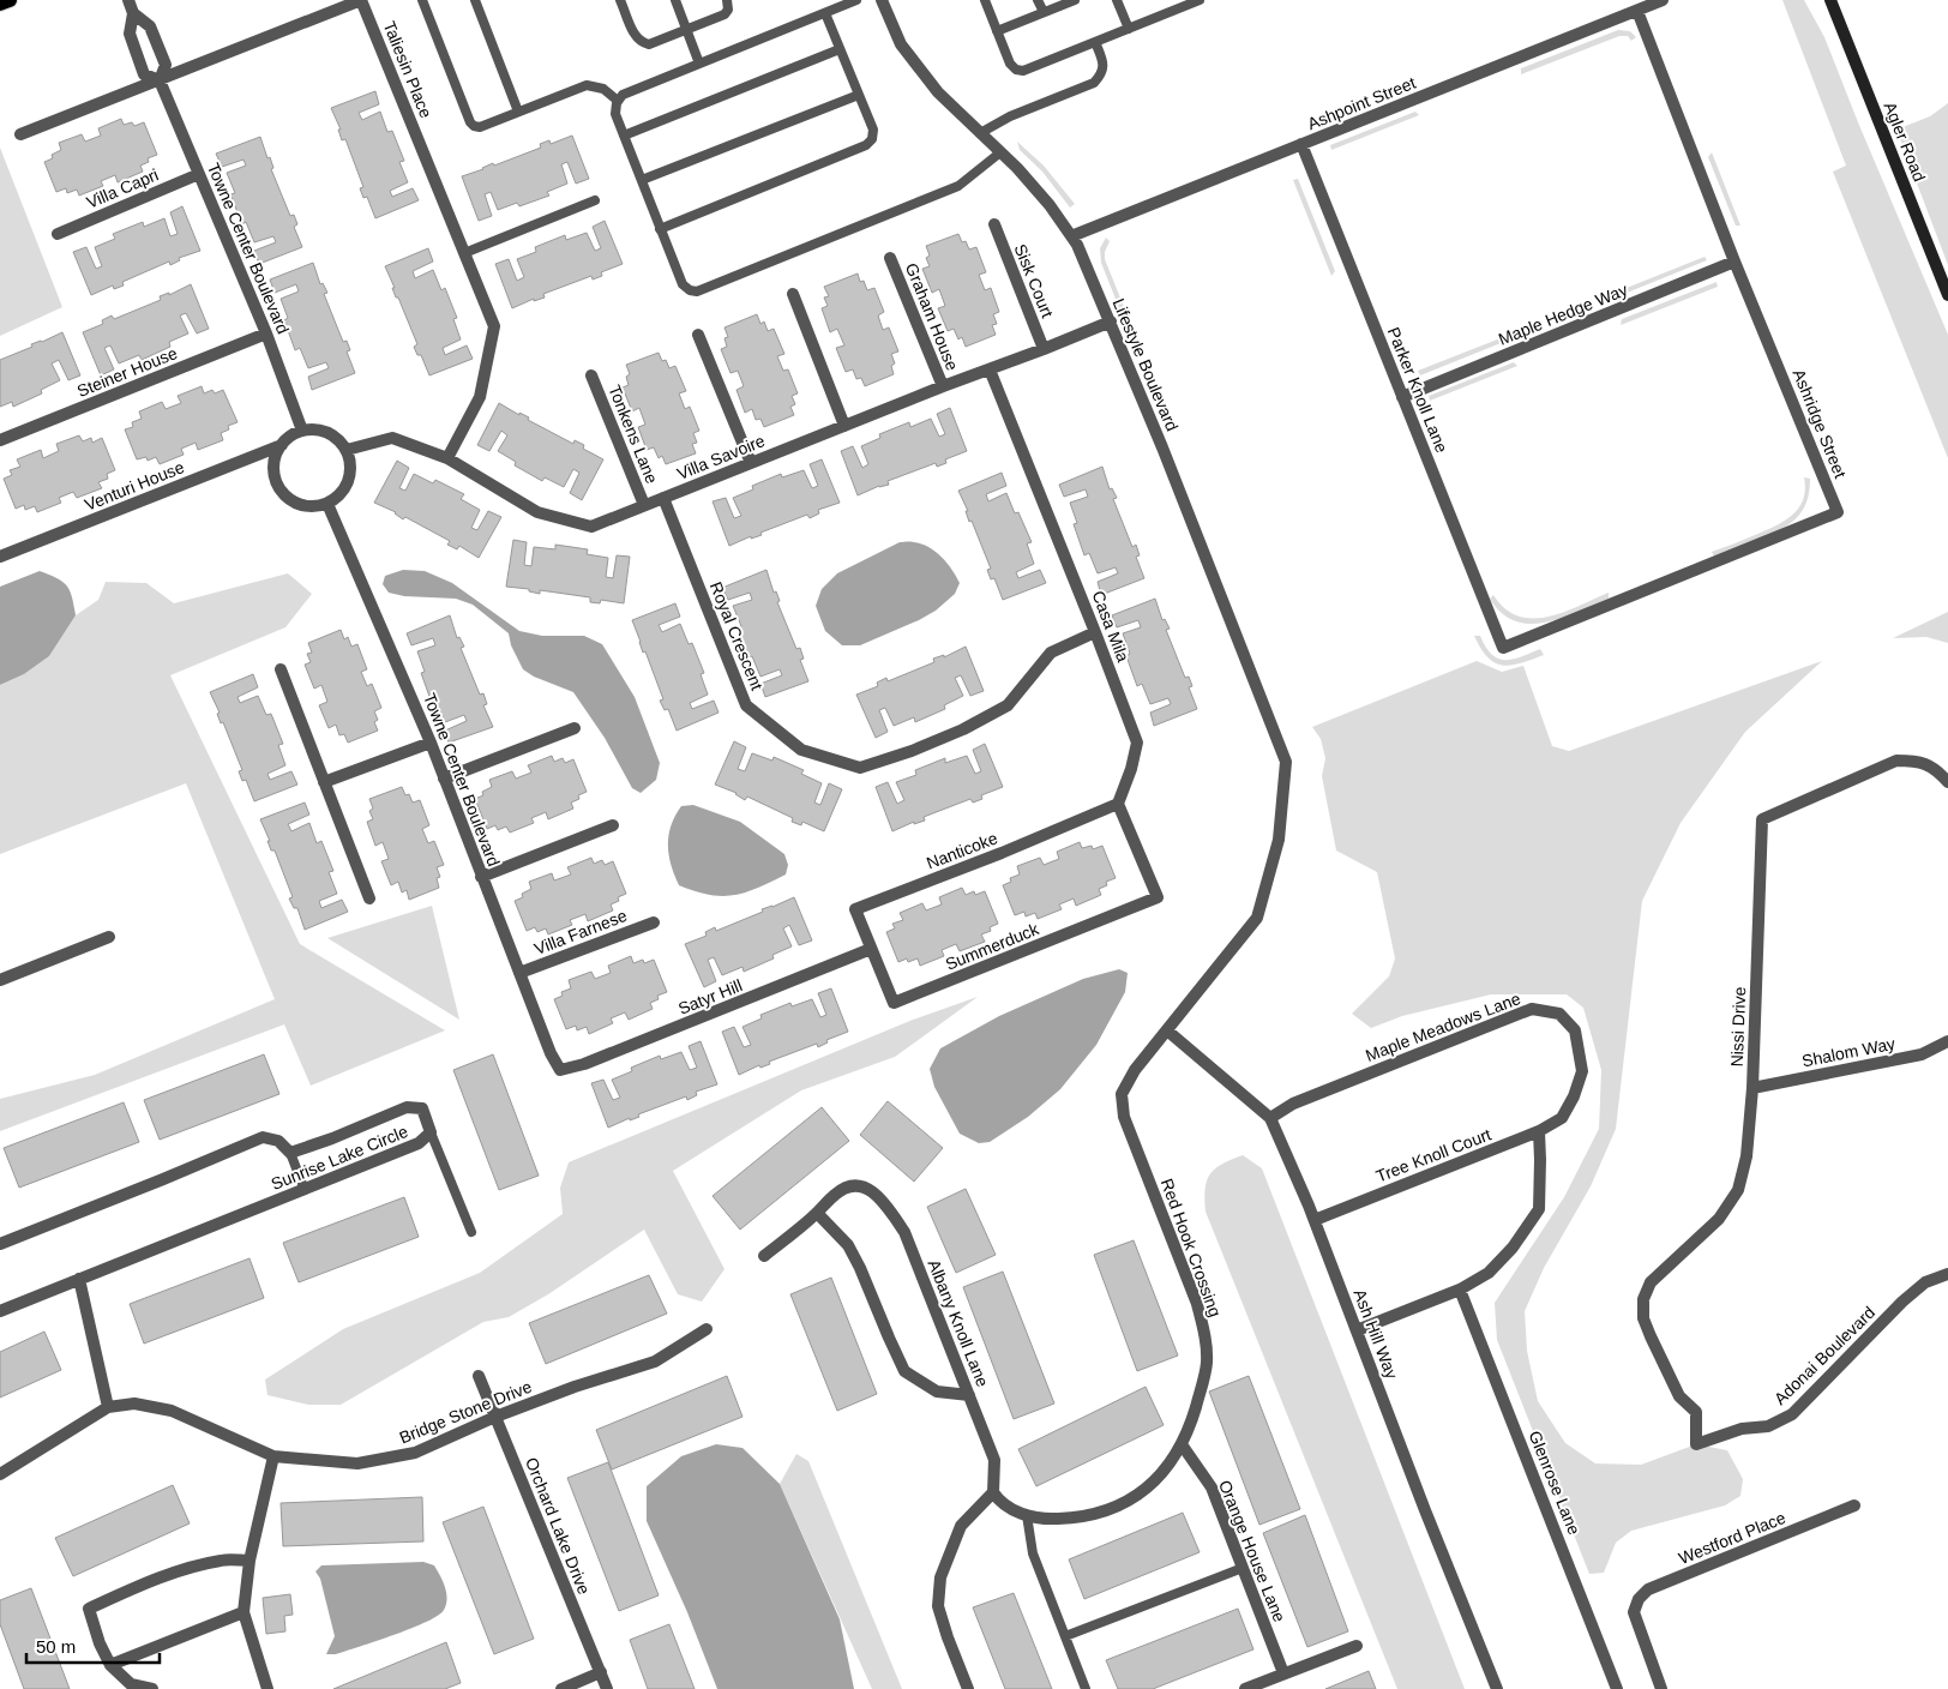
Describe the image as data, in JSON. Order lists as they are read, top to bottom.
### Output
{
  "streets": {
    "main road": ["Agler Road"],
    "street": [
      "Taliesin Place",
      "Ashpoint Street",
      "Villa Capri",
      "Towne Center Boulevard",
      "Sisk Court",
      "Maple Hedge Way",
      "Graham House",
      "Lifestyle Boulevard",
      "Steiner House",
      "Parker Knoll Lane",
      "Ashridge Street",
      "Tonkens Lane",
      "Villa Savoire",
      "Venturi House",
      "Casa Mila",
      "Royal Crescent",
      "Nanticoke",
      "Villa Farnese",
      "Summerduck",
      "Satyr Hill",
      "Maple Meadows Lane",
      "Nissi Drive",
      "Shalom Way",
      "Tree Knoll Court",
      "Sunrise Lake Circle",
      "Red Hook Crossing",
      "Albany Knoll Lane",
      "Ash Hill Way",
      "Adonai Boulevard",
      "Bridge Stone Drive",
      "Glenrose Lane",
      "Orchard Lake Drive",
      "Westford Place",
      "Orange House Lane"
    ]
  },
  "crossings": [
    ["Taliesin Place", "Towne Center Boulevard"],
    ["Taliesin Place", "Villa Savoire"],
    ["Ashpoint Street", "Lifestyle Boulevard"],
    ["Ashpoint Street", "Parker Knoll Lane"],
    ["Ashpoint Street", "Ashridge Street"],
    ["Villa Capri", "Towne Center Boulevard"],
    ["Towne Center Boulevard", "Steiner House"],
    ["Towne Center Boulevard", "Villa Savoire"],
    ["Towne Center Boulevard", "Venturi House"],
    ["Towne Center Boulevard", "Villa Farnese"],
    ["Towne Center Boulevard", "Satyr Hill"],
    ["Sisk Court", "Villa Savoire"],
    ["Maple Hedge Way", "Parker Knoll Lane"],
    ["Maple Hedge Way", "Ashridge Street"],
    ["Graham House", "Villa Savoire"],
    ["Lifestyle Boulevard", "Villa Savoire"],
    ["Lifestyle Boulevard", "Red Hook Crossing"],
    ["Lifestyle Boulevard", "Ash Hill Way"],
    ["Parker Knoll Lane", "Ashridge Street"],
    ["Tonkens Lane", "Villa Savoire"],
    ["Villa Savoire", "Venturi House"],
    ["Villa Savoire", "Casa Mila"],
    ["Villa Savoire", "Royal Crescent"],
    ["Casa Mila", "Royal Crescent"],
    ["Casa Mila", "Nanticoke"],
    ["Casa Mila", "Summerduck"],
    ["Nanticoke", "Summerduck"],
    ["Nanticoke", "Satyr Hill"],
    ["Summerduck", "Satyr Hill"],
    ["Maple Meadows Lane", "Tree Knoll Court"],
    ["Maple Meadows Lane", "Ash Hill Way"],
    ["Nissi Drive", "Shalom Way"],
    ["Nissi Drive", "Adonai Boulevard"],
    ["Tree Knoll Court", "Ash Hill Way"],
    ["Red Hook Crossing", "Albany Knoll Lane"],
    ["Red Hook Crossing", "Ash Hill Way"],
    ["Red Hook Crossing", "Orange House Lane"],
    ["Bridge Stone Drive", "Orchard Lake Drive"]
  ],
  "scale_bar": "50 m"
}
